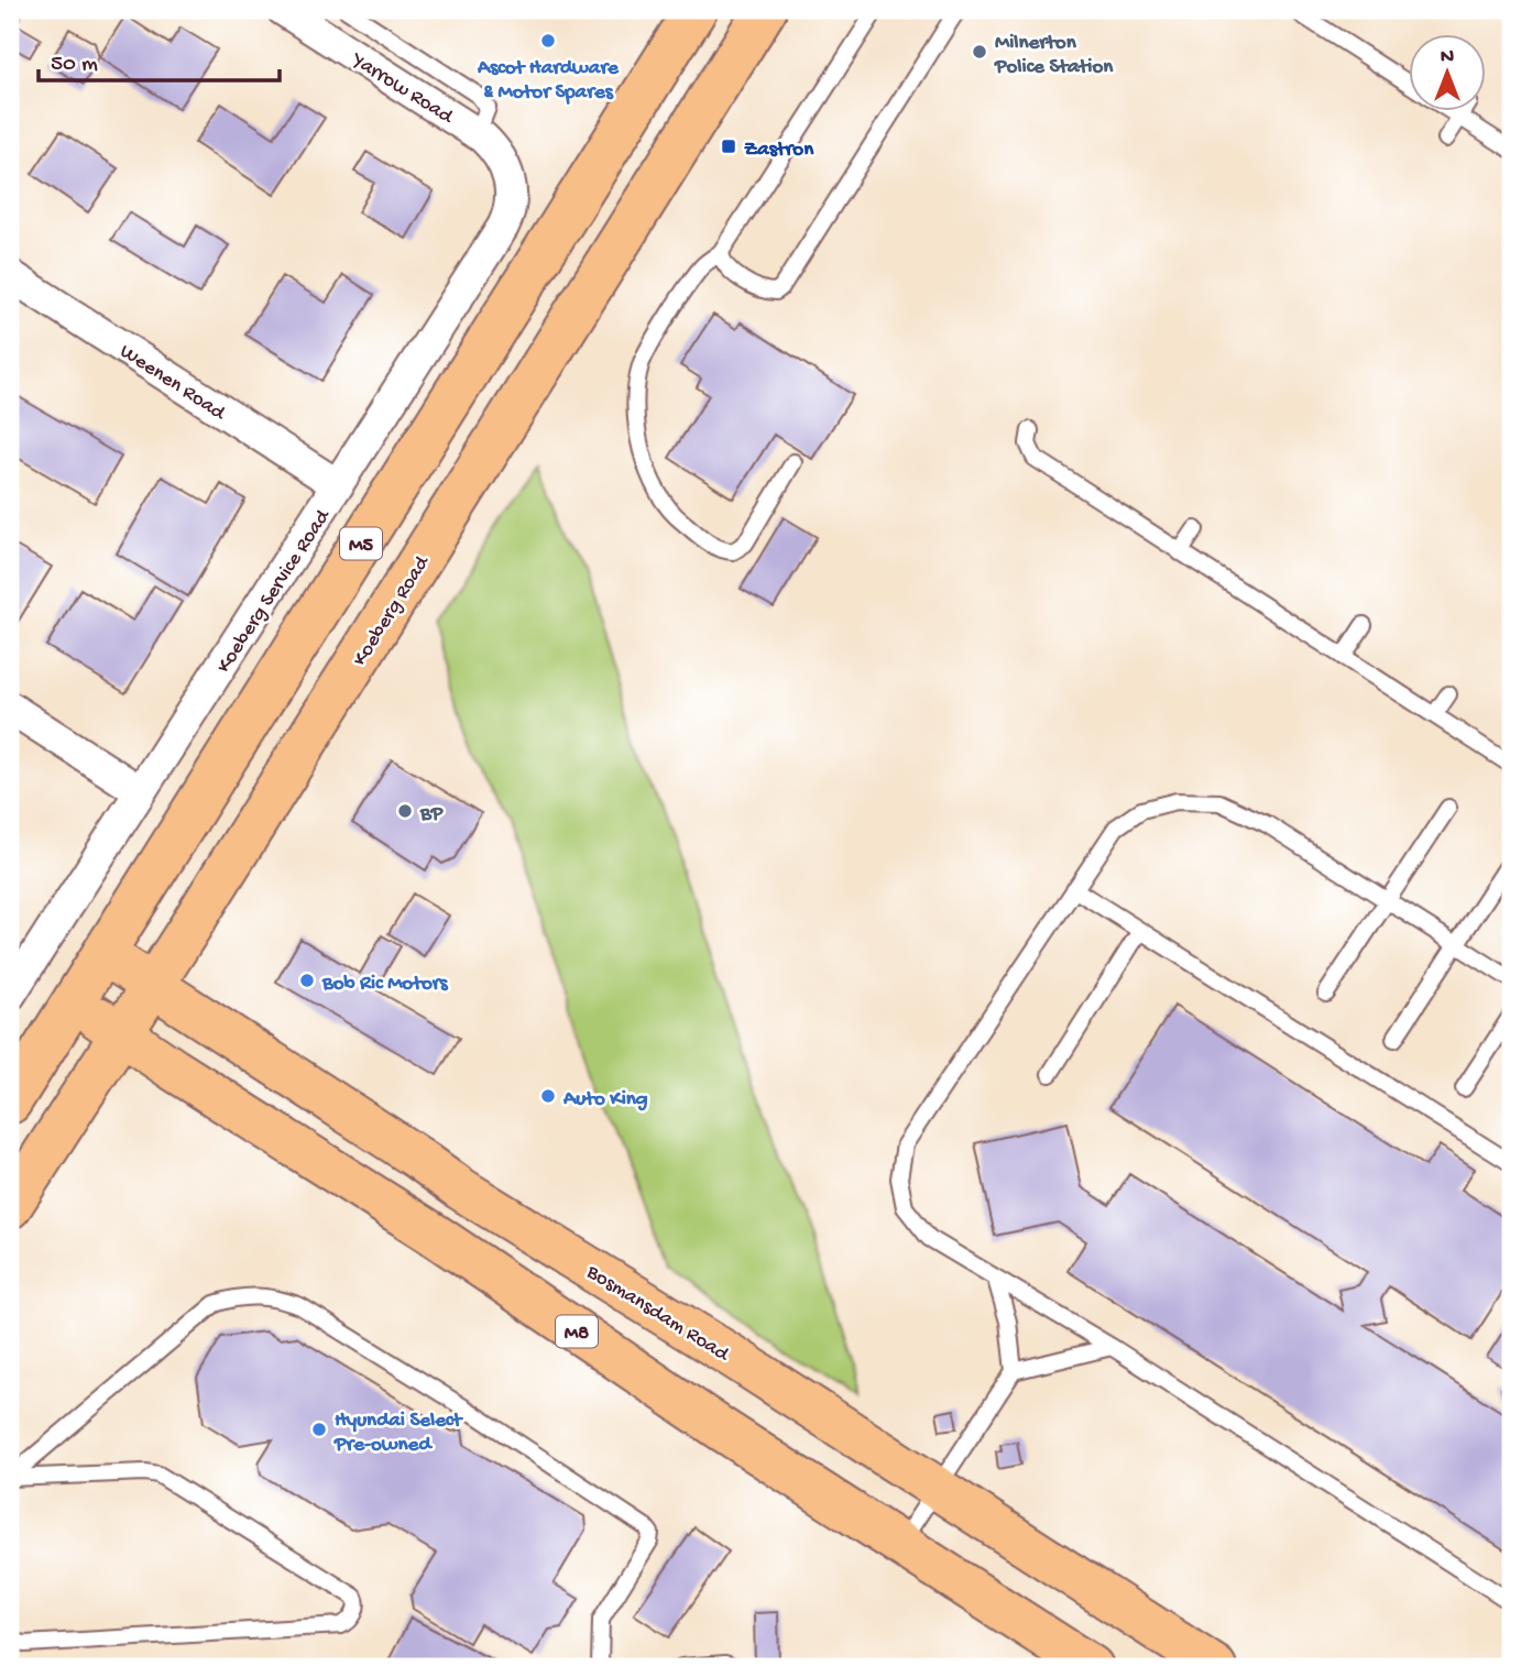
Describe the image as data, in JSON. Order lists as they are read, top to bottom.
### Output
{
  "streets": {
    "main road": [
      "M5",
      "Koeberg Road",
      "Bosmansdam Road",
      "M8"
    ],
    "street": ["Yarrow Road", "Weenen Road", "Koeberg Service Road"]
  },
  "crossings": [
    ["Yarrow Road", "Koeberg Service Road"],
    ["Weenen Road", "Koeberg Service Road"],
    ["M5", "Bosmansdam Road"],
    ["M5", "M8"],
    ["Koeberg Road", "Bosmansdam Road"],
    ["Koeberg Road", "M8"]
  ],
  "places": {
    "other": [
      "Ascot Hardware & Motor Spares",
      "Milnerton Police Station",
      "BP",
      "Bob Ric Motors",
      "Auto King",
      "Hyundai Select Pre-owned"
    ],
    "transit": ["Zastron"]
  },
  "scale_bar": "50 m",
  "north": "top"
}
